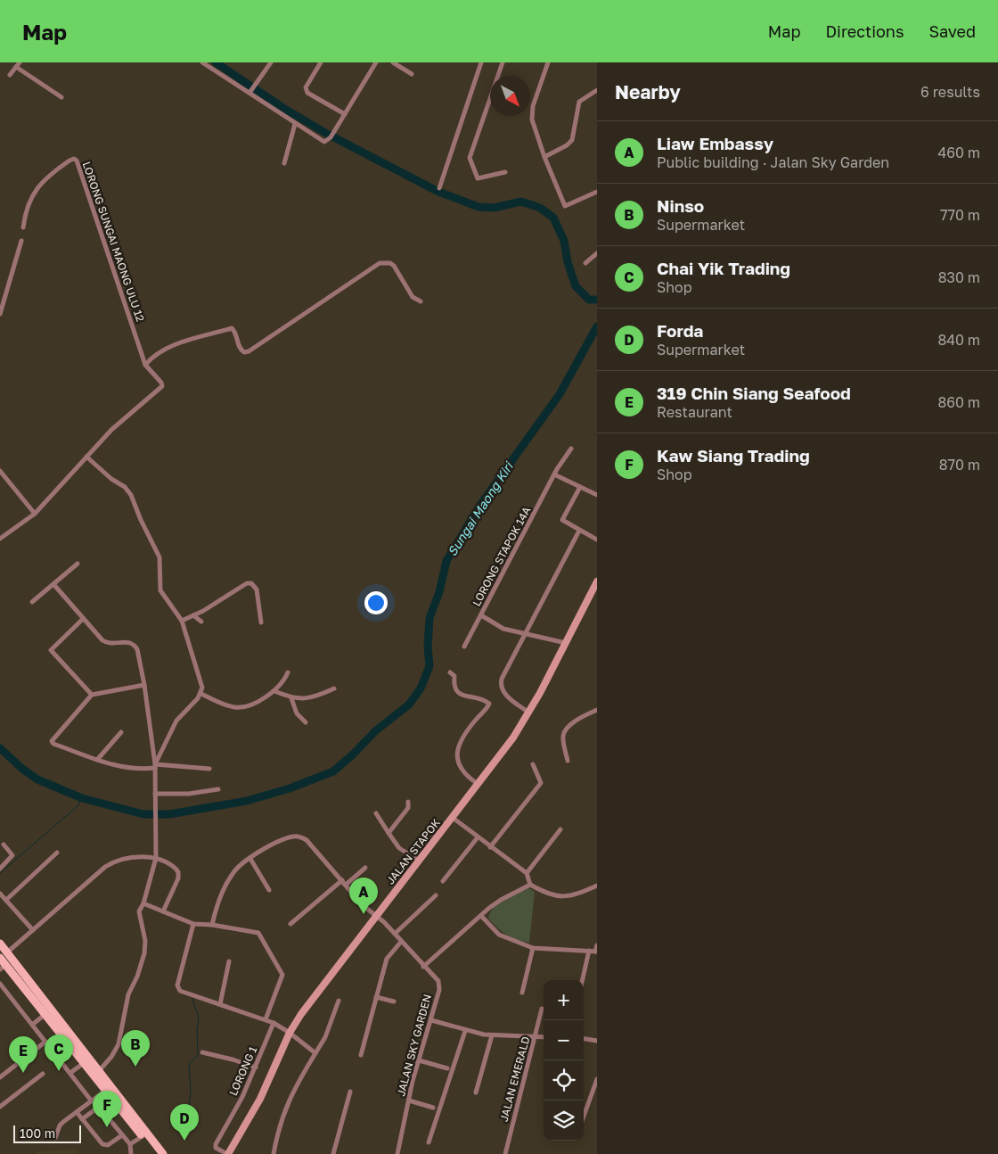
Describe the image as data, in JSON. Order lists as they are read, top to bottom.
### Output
{
  "streets": {
    "main road": ["JALAN STAPOK"],
    "street": [
      "LORONG SUNGAI MAONG ULU 12",
      "LORONG STAPOK 14A",
      "JALAN SKY GARDEN",
      "LORONG 1",
      "JALAN EMERALD"
    ]
  },
  "crossings": [
    ["JALAN STAPOK", "JALAN SKY GARDEN"],
    ["JALAN STAPOK", "LORONG 1"]
  ],
  "water": ["Sungai Maong Kiri"],
  "scale_bar": "100 m",
  "north": "bottom right",
  "page": {
    "header": "Map",
    "nav": ["Map", "Directions", "Saved"],
    "heading": ["Nearby", "6 results"],
    "list": [
      {
        "mark": "A",
        "name": "Liaw Embassy",
        "note": "Public building · Jalan Sky Garden",
        "value": "460 m"
      },
      {
        "mark": "B",
        "name": "Ninso",
        "note": "Supermarket",
        "value": "770 m"
      },
      {
        "mark": "C",
        "name": "Chai Yik Trading",
        "note": "Shop",
        "value": "830 m"
      },
      {
        "mark": "D",
        "name": "Forda",
        "note": "Supermarket",
        "value": "840 m"
      },
      {
        "mark": "E",
        "name": "319 Chin Siang Seafood",
        "note": "Restaurant",
        "value": "860 m"
      },
      {
        "mark": "F",
        "name": "Kaw Siang Trading",
        "note": "Shop",
        "value": "870 m"
      }
    ],
    "pins": [
      "A",
      "B",
      "C",
      "E",
      "F",
      "D"
    ],
    "map_buttons": ["+", "−"],
    "scale": "100 m"
  }
}
